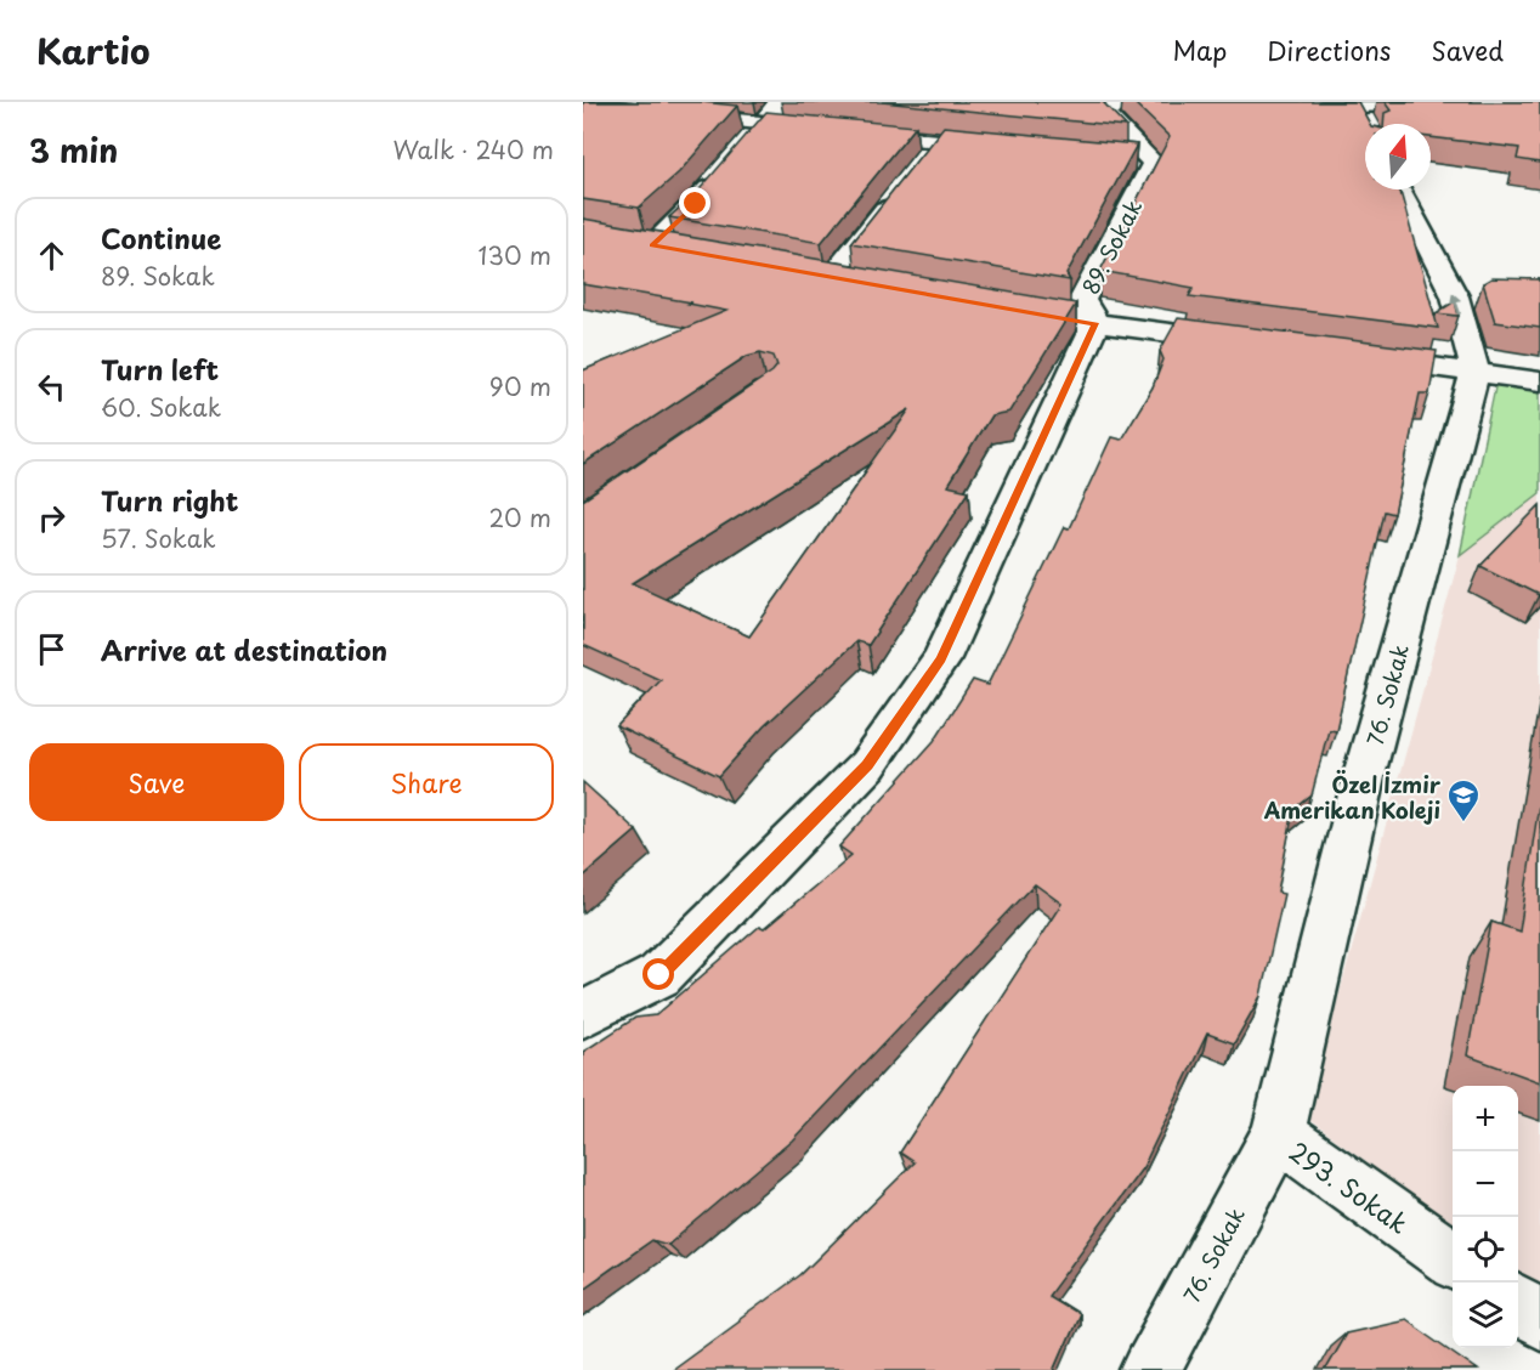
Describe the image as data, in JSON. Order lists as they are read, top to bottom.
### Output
{
  "streets": {
    "street": ["89. Sokak", "76. Sokak", "293. Sokak"]
  },
  "crossings": [
    ["76. Sokak", "293. Sokak"]
  ],
  "places": {
    "school or university": ["Özel İzmir Amerikan Koleji"]
  },
  "north": "top",
  "page": {
    "header": "Kartio",
    "nav": ["Map", "Directions", "Saved"],
    "heading": ["3 min", "Walk · 240 m"],
    "list": [
      ["Continue", "89. Sokak", "130 m"],
      ["Turn left", "60. Sokak", "90 m"],
      ["Turn right", "57. Sokak", "20 m"],
      "Arrive at destination"
    ],
    "buttons": ["Save", "Share"],
    "map_buttons": ["+", "−"]
  }
}
